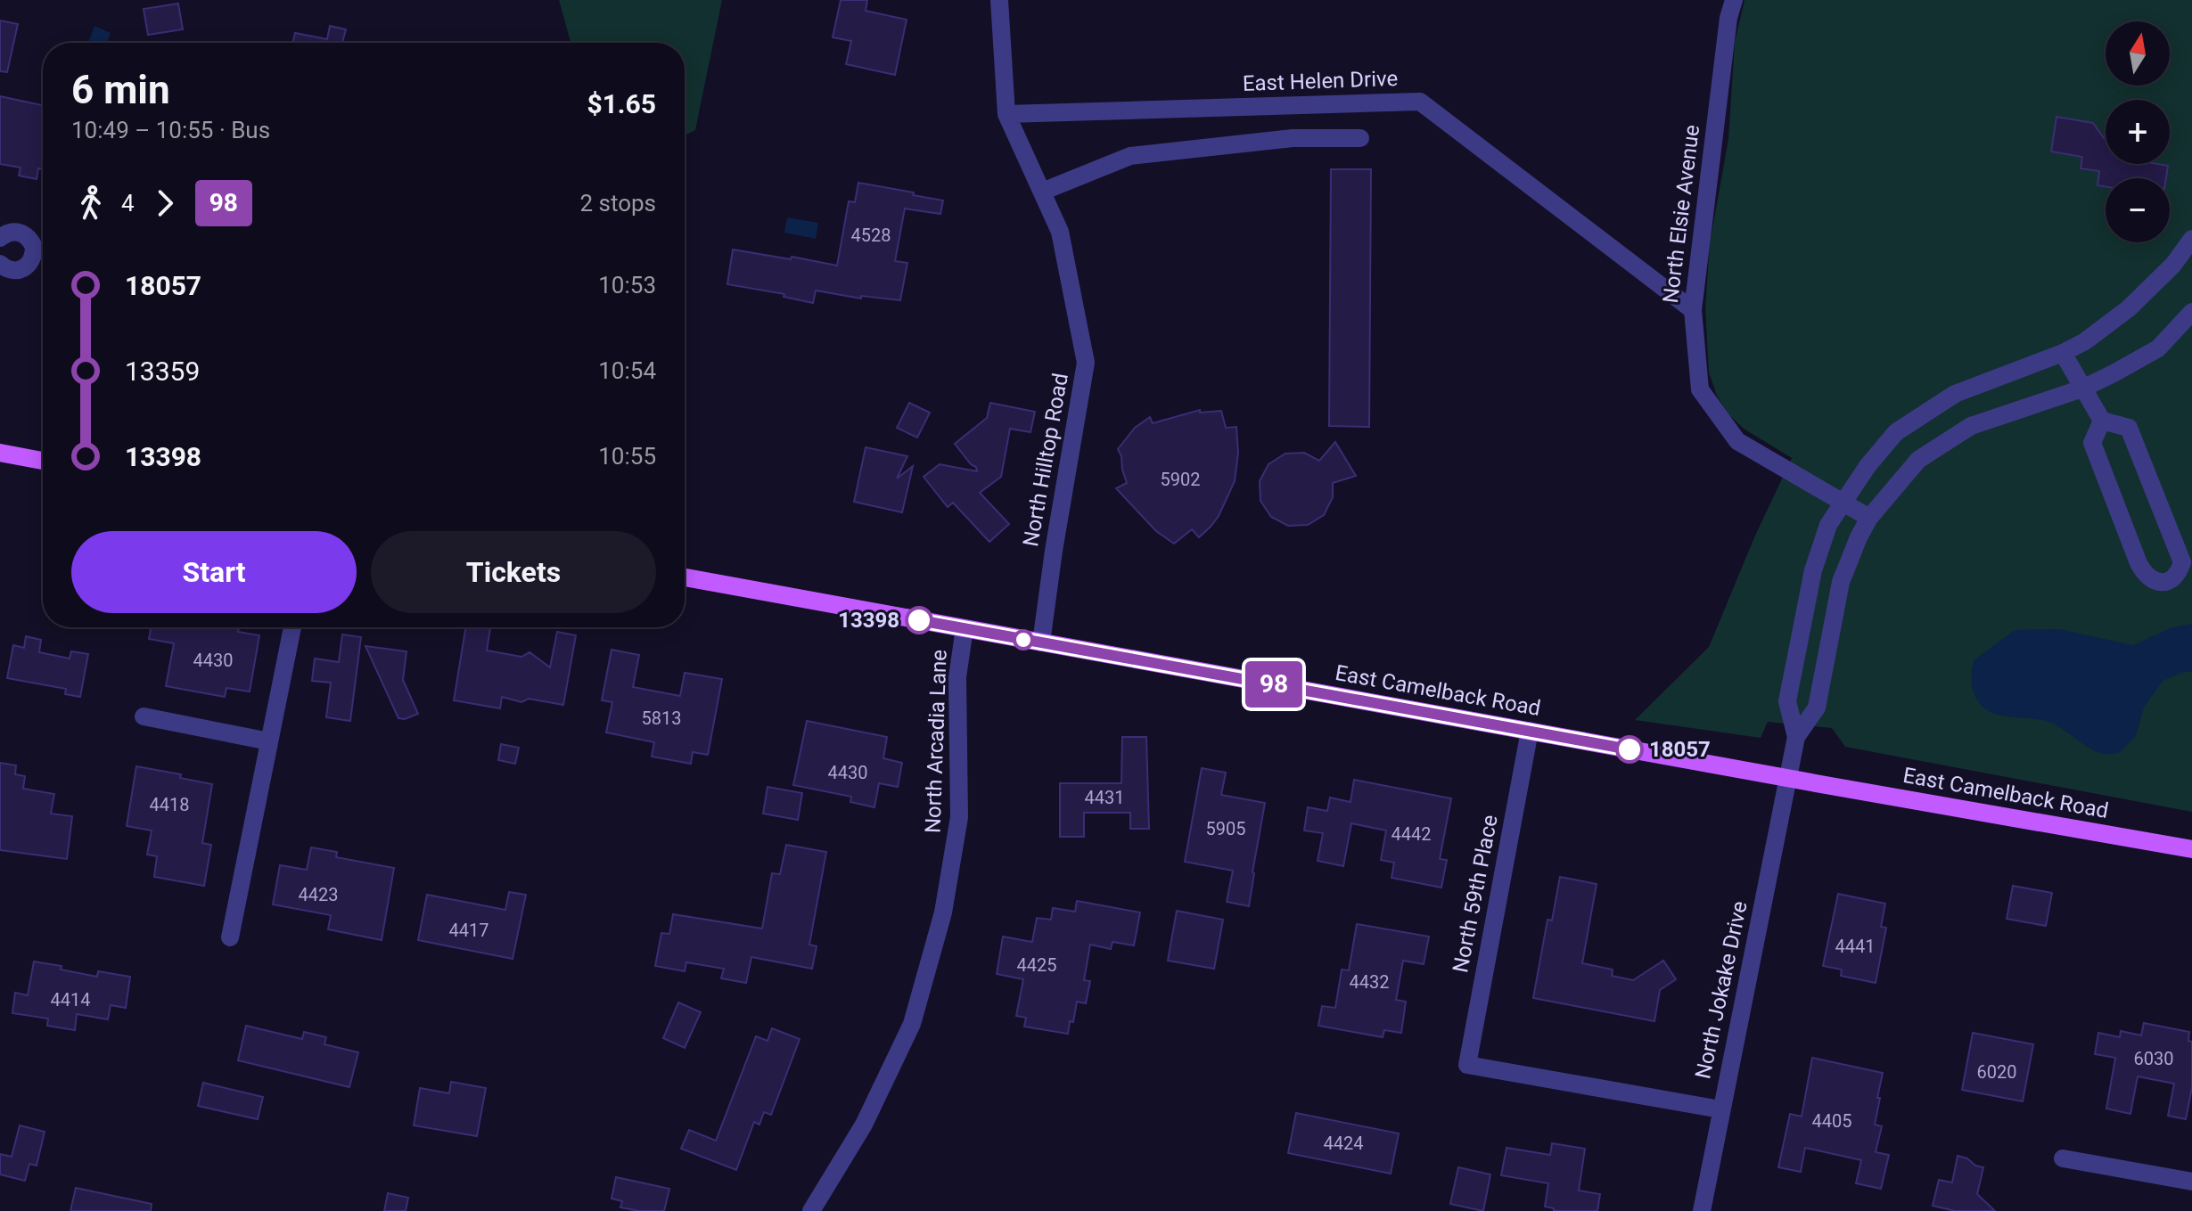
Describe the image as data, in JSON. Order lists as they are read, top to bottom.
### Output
{
  "streets": {
    "main road": ["East Camelback Road"],
    "street": [
      "East Helen Drive",
      "North Elsie Avenue",
      "North Hilltop Road",
      "North Arcadia Lane",
      "North 59th Place",
      "North Jokake Drive"
    ]
  },
  "crossings": [
    ["East Helen Drive", "North Elsie Avenue"],
    ["East Helen Drive", "North Hilltop Road"],
    ["North Hilltop Road", "East Camelback Road"],
    ["East Camelback Road", "North Arcadia Lane"],
    ["East Camelback Road", "North 59th Place"],
    ["East Camelback Road", "North Jokake Drive"],
    ["North 59th Place", "North Jokake Drive"]
  ],
  "places": ["13398", "18057"],
  "lines": ["bus line 98"],
  "house_numbers": [
    "4528",
    "5902",
    "4430",
    "5813",
    "4430",
    "4431",
    "4418",
    "5905",
    "4442",
    "4423",
    "4417",
    "4441",
    "4425",
    "4432",
    "4414",
    "6030",
    "6020",
    "4405",
    "4424"
  ],
  "north": "top",
  "page": {
    "on_map": "98",
    "map_buttons": ["+", "−"],
    "heading": ["6 min", "10:49 – 10:55 · Bus", "$1.65"],
    "legs": ["4", "98", "2 stops"],
    "list": [
      {
        "name": "18057",
        "value": "10:53"
      },
      {
        "name": "13359",
        "value": "10:54"
      },
      {
        "name": "13398",
        "value": "10:55"
      }
    ],
    "buttons": ["Start", "Tickets"]
  }
}
